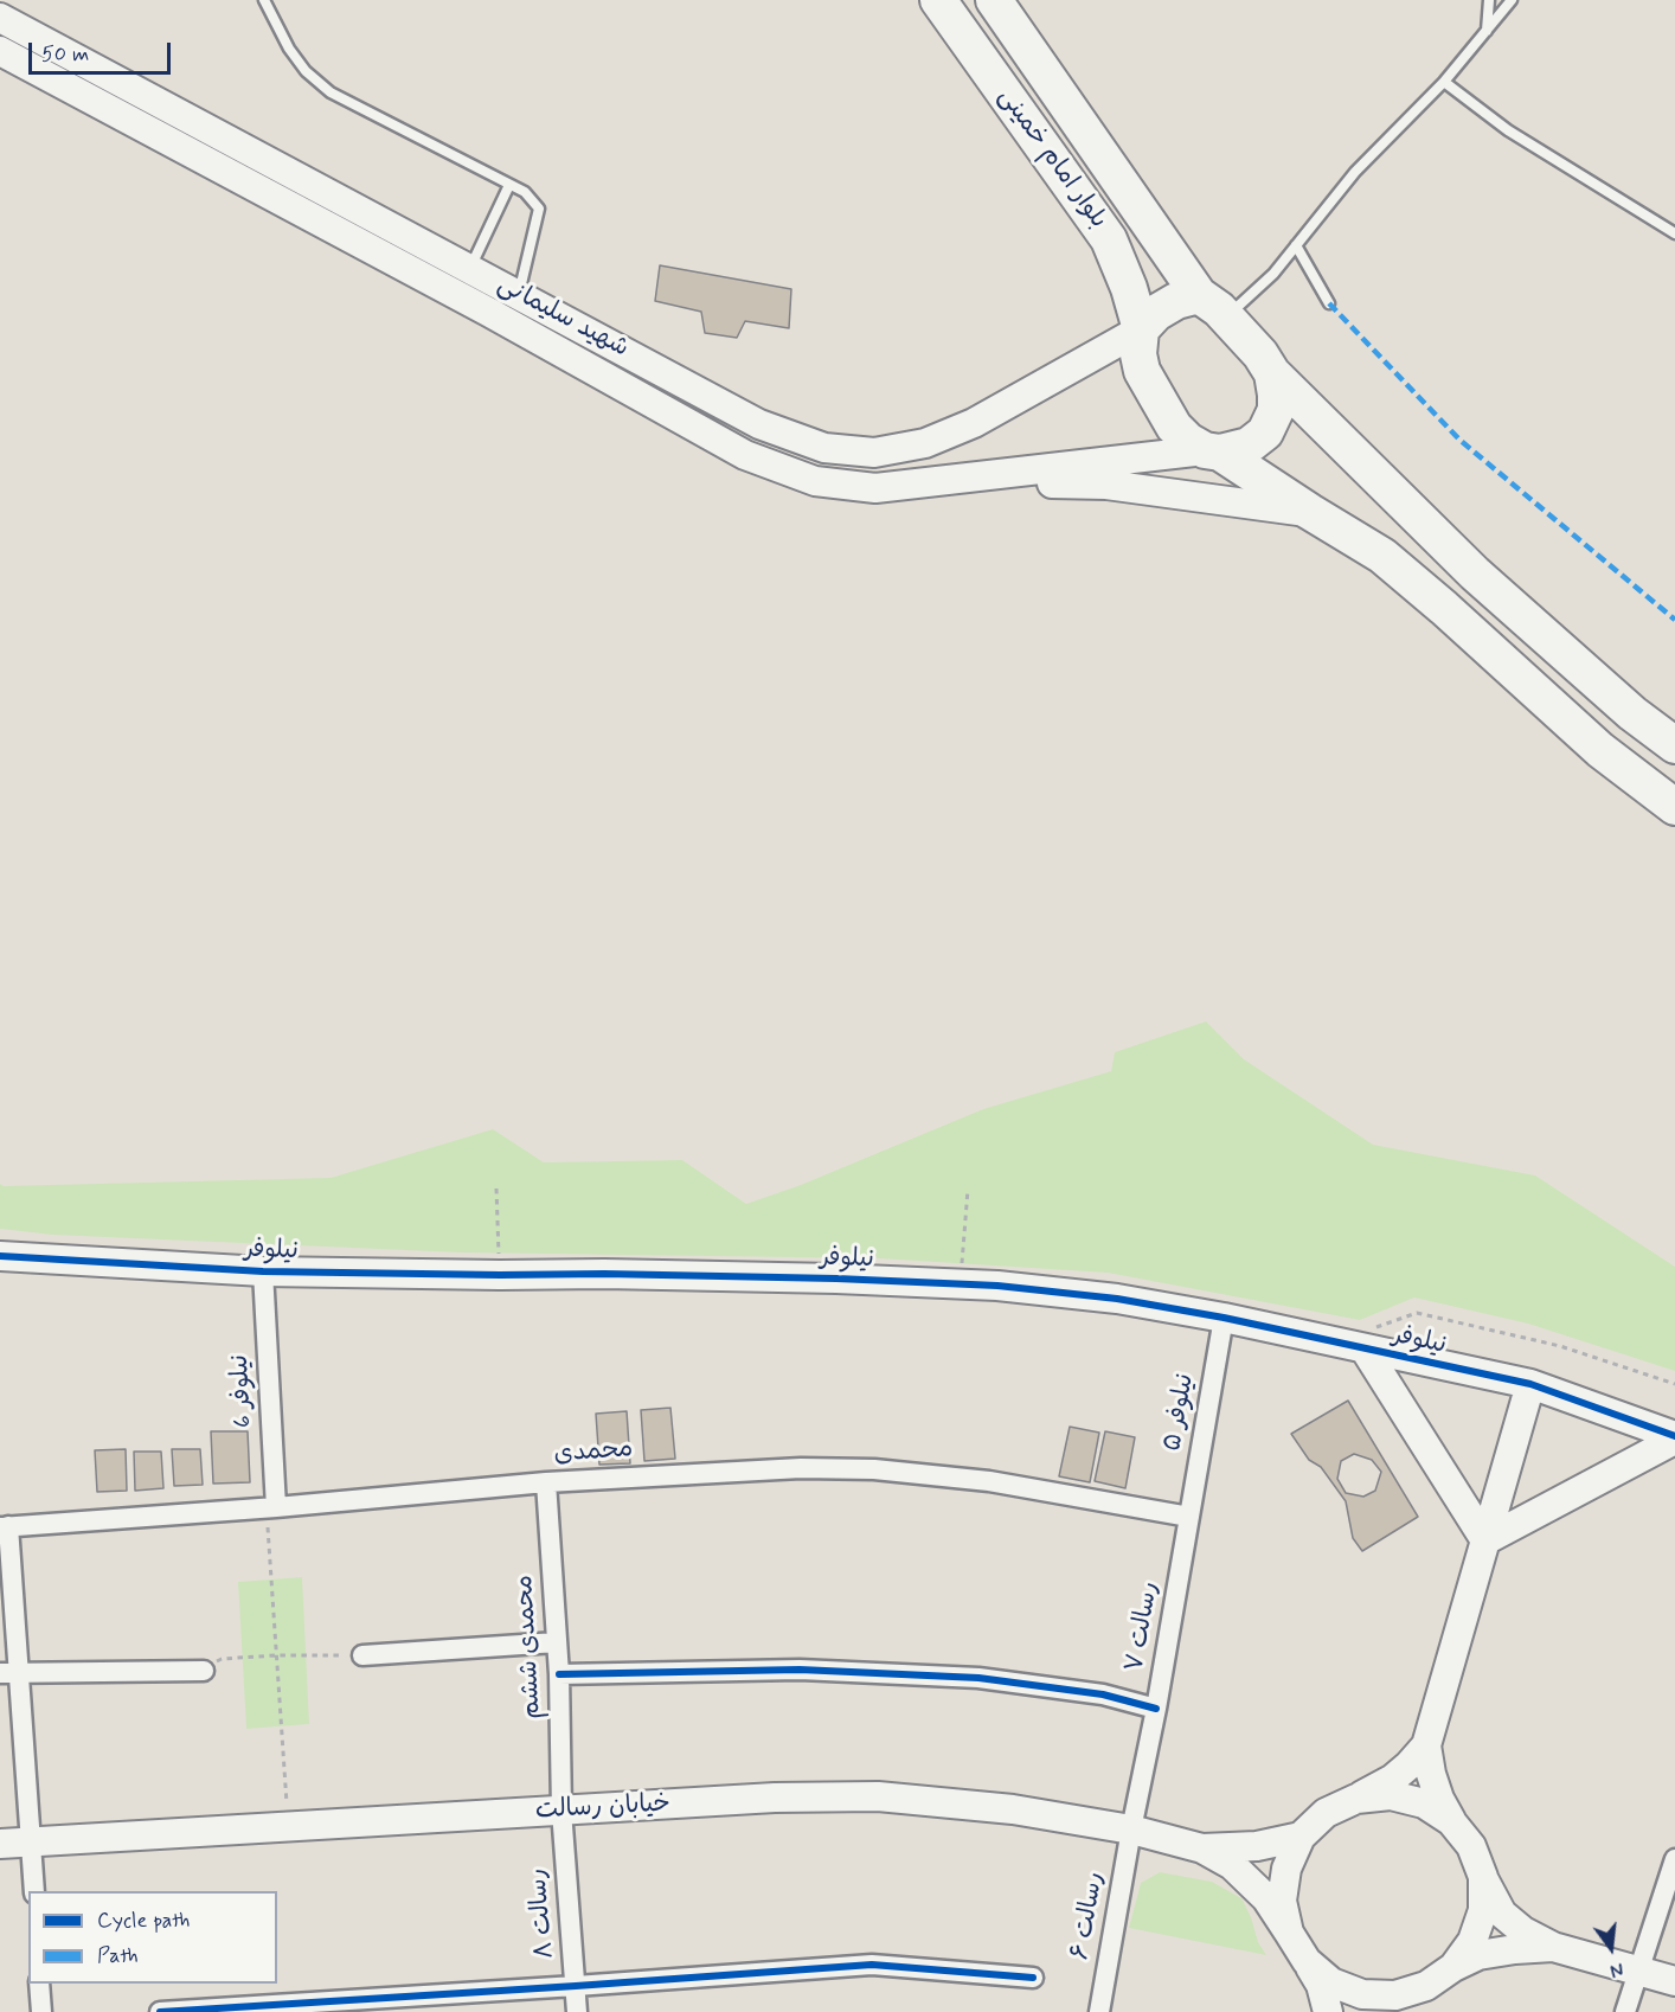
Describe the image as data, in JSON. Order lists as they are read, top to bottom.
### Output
{
  "streets": {
    "highway": ["بلوار امام خمینی"],
    "main road": ["شهید سلیمانی", "نیلوفر", "خیابان رسالت"],
    "street": [
      "نیلوفر 6",
      "نیلوفر ۵",
      "محمدی",
      "رسالت ۷",
      "محمدی ششم",
      "۸ رسالت",
      "رسالت ۶"
    ]
  },
  "crossings": [
    ["بلوار امام خمینی", "شهید سلیمانی"],
    ["نیلوفر", "نیلوفر 6"],
    ["نیلوفر", "نیلوفر ۵"],
    ["نیلوفر 6", "محمدی"],
    ["نیلوفر ۵", "محمدی"],
    ["نیلوفر ۵", "رسالت ۷"],
    ["محمدی", "رسالت ۷"],
    ["محمدی", "محمدی ششم"],
    ["رسالت ۷", "خیابان رسالت"],
    ["رسالت ۷", "رسالت ۶"],
    ["محمدی ششم", "خیابان رسالت"],
    ["محمدی ششم", "۸ رسالت"],
    ["خیابان رسالت", "۸ رسالت"],
    ["خیابان رسالت", "رسالت ۶"]
  ],
  "legend": ["Cycle path", "Path"],
  "scale_bar": "50 m",
  "north": "bottom"
}
